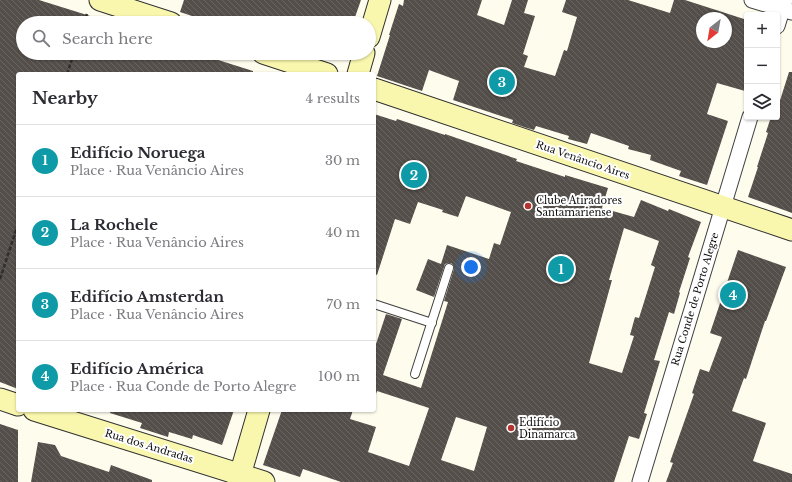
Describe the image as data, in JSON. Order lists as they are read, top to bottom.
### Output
{
  "streets": {
    "street": ["Rua Venâncio Aires", "Rua Conde de Porto Alegre", "Rua dos Andradas"]
  },
  "crossings": [
    ["Rua Venâncio Aires", "Rua Conde de Porto Alegre"]
  ],
  "places": ["Clube Atiradores Santamariense", "Edifício Dinamarca"],
  "north": "bottom left",
  "page": {
    "map_buttons": ["+", "−"],
    "search": "Search here",
    "pins": [
      "3",
      "2",
      "1",
      "4"
    ],
    "heading": ["Nearby", "4 results"],
    "list": [
      {
        "mark": "1",
        "name": "Edifício Noruega",
        "note": "Place · Rua Venâncio Aires",
        "value": "30 m"
      },
      {
        "mark": "2",
        "name": "La Rochele",
        "note": "Place · Rua Venâncio Aires",
        "value": "40 m"
      },
      {
        "mark": "3",
        "name": "Edifício Amsterdan",
        "note": "Place · Rua Venâncio Aires",
        "value": "70 m"
      },
      {
        "mark": "4",
        "name": "Edifício América",
        "note": "Place · Rua Conde de Porto Alegre",
        "value": "100 m"
      }
    ]
  }
}
